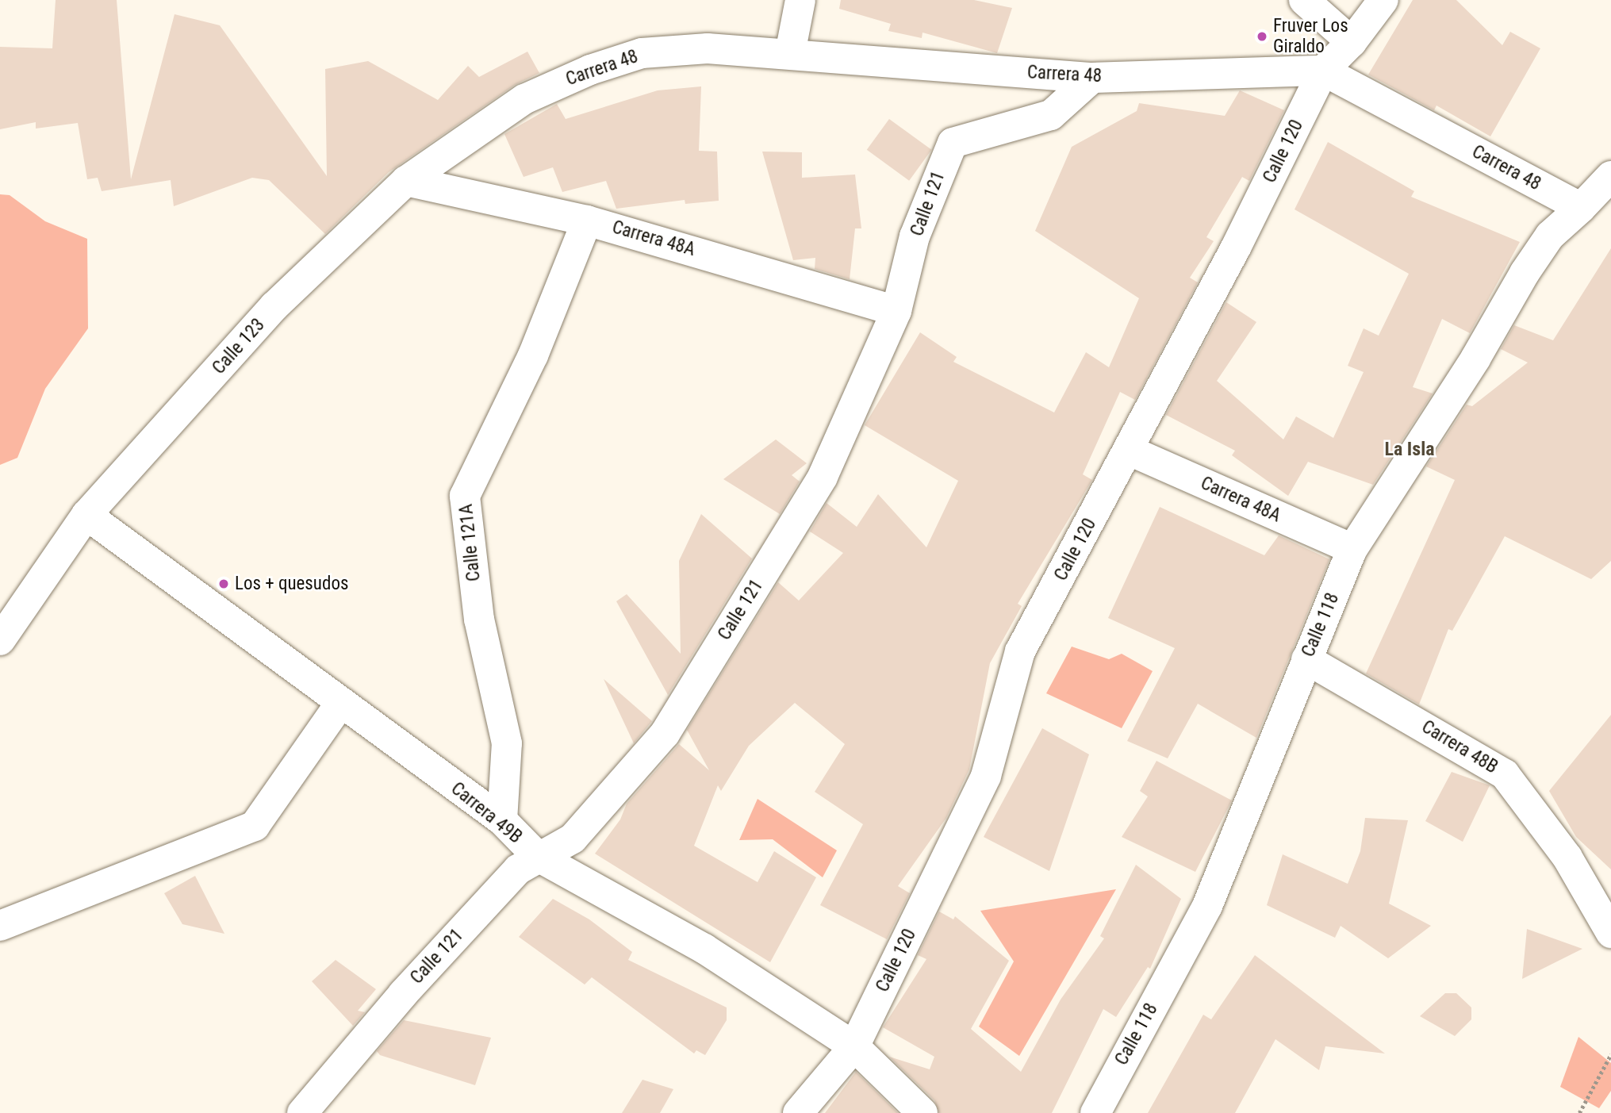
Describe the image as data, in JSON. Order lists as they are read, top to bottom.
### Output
{
  "streets": {
    "street": [
      "Carrera 48",
      "Calle 120",
      "Calle 121",
      "Carrera 48A",
      "Calle 123",
      "Calle 121A",
      "Calle 118",
      "Carrera 48B",
      "Carrera 49B"
    ]
  },
  "crossings": [
    ["Carrera 48", "Calle 120"],
    ["Carrera 48", "Calle 121"],
    ["Carrera 48", "Calle 123"],
    ["Carrera 48", "Calle 118"],
    ["Calle 120", "Carrera 48A"],
    ["Calle 120", "Carrera 49B"],
    ["Calle 121", "Carrera 48A"],
    ["Calle 121", "Carrera 49B"],
    ["Carrera 48A", "Calle 123"],
    ["Carrera 48A", "Calle 121A"],
    ["Carrera 48A", "Calle 118"],
    ["Calle 123", "Carrera 49B"],
    ["Calle 121A", "Carrera 49B"],
    ["Calle 118", "Carrera 48B"]
  ],
  "districts": ["La Isla"],
  "places": ["Fruver Los Giraldo", "Los + quesudos"]
}
